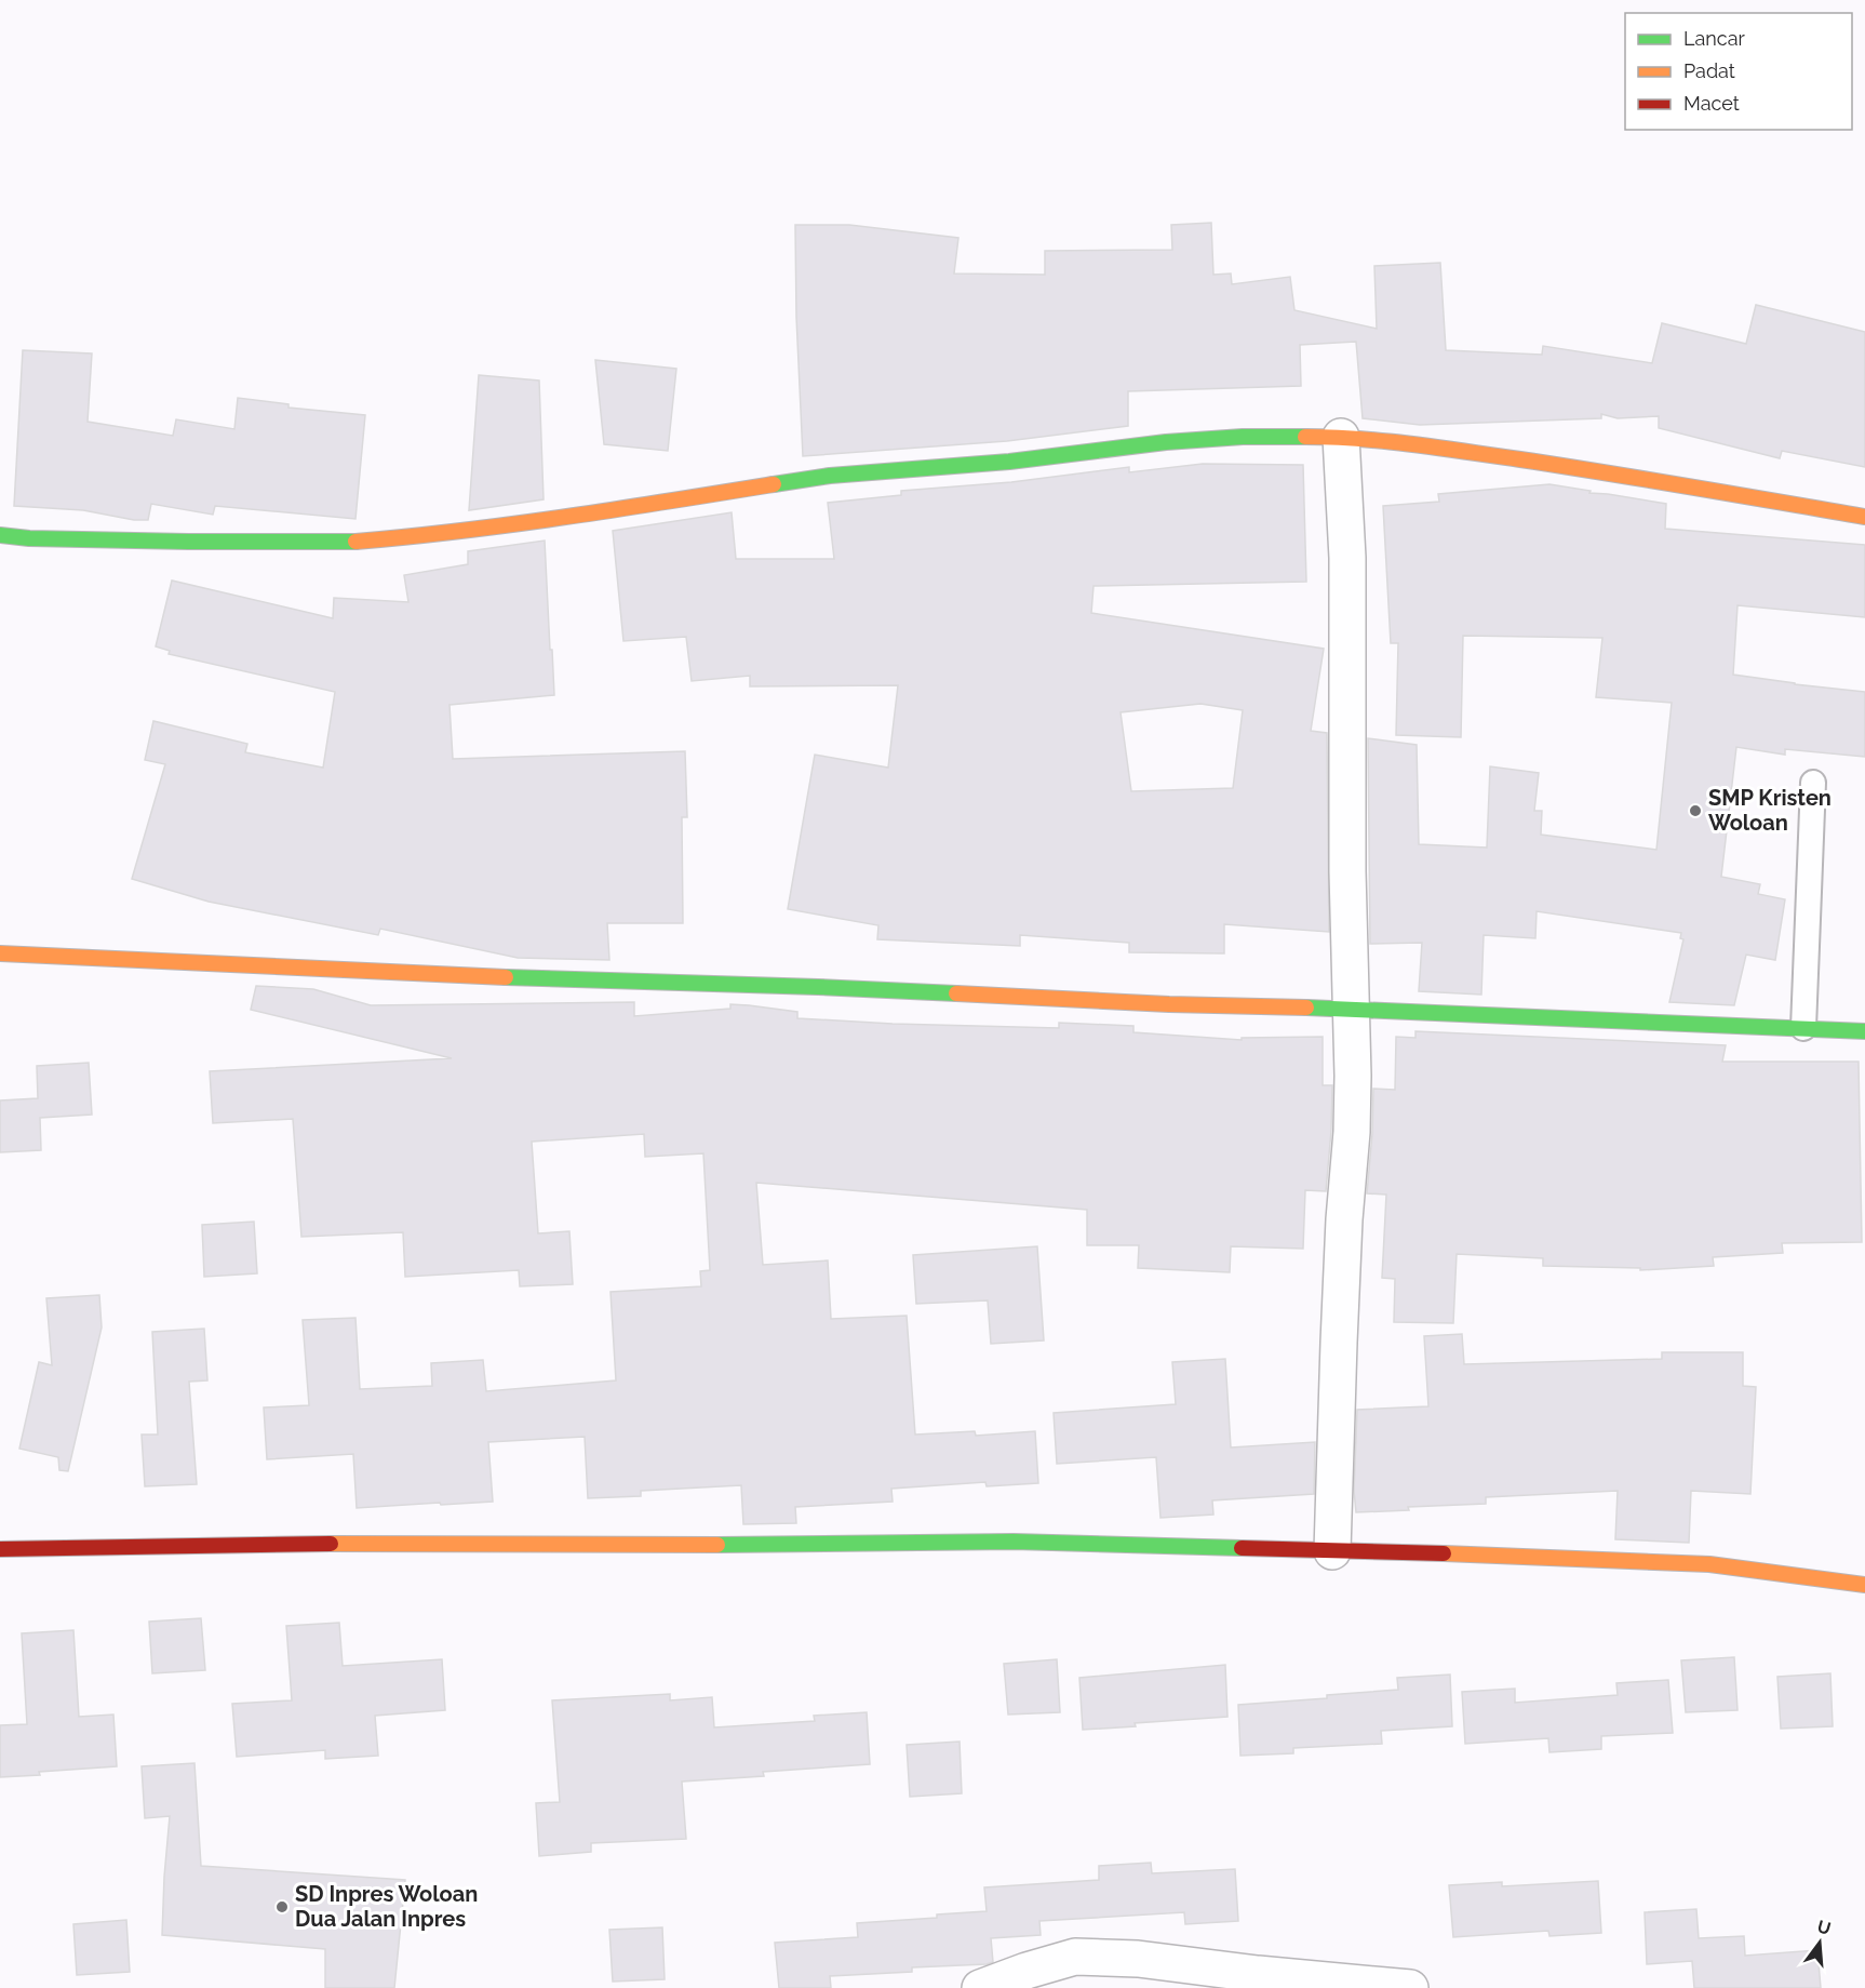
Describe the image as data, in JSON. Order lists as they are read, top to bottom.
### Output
{
  "places": ["SMP Kristen Woloan", "SD Inpres Woloan Dua Jalan Inpres"],
  "legend": ["Lancar", "Padat", "Macet"],
  "north": "top"
}
